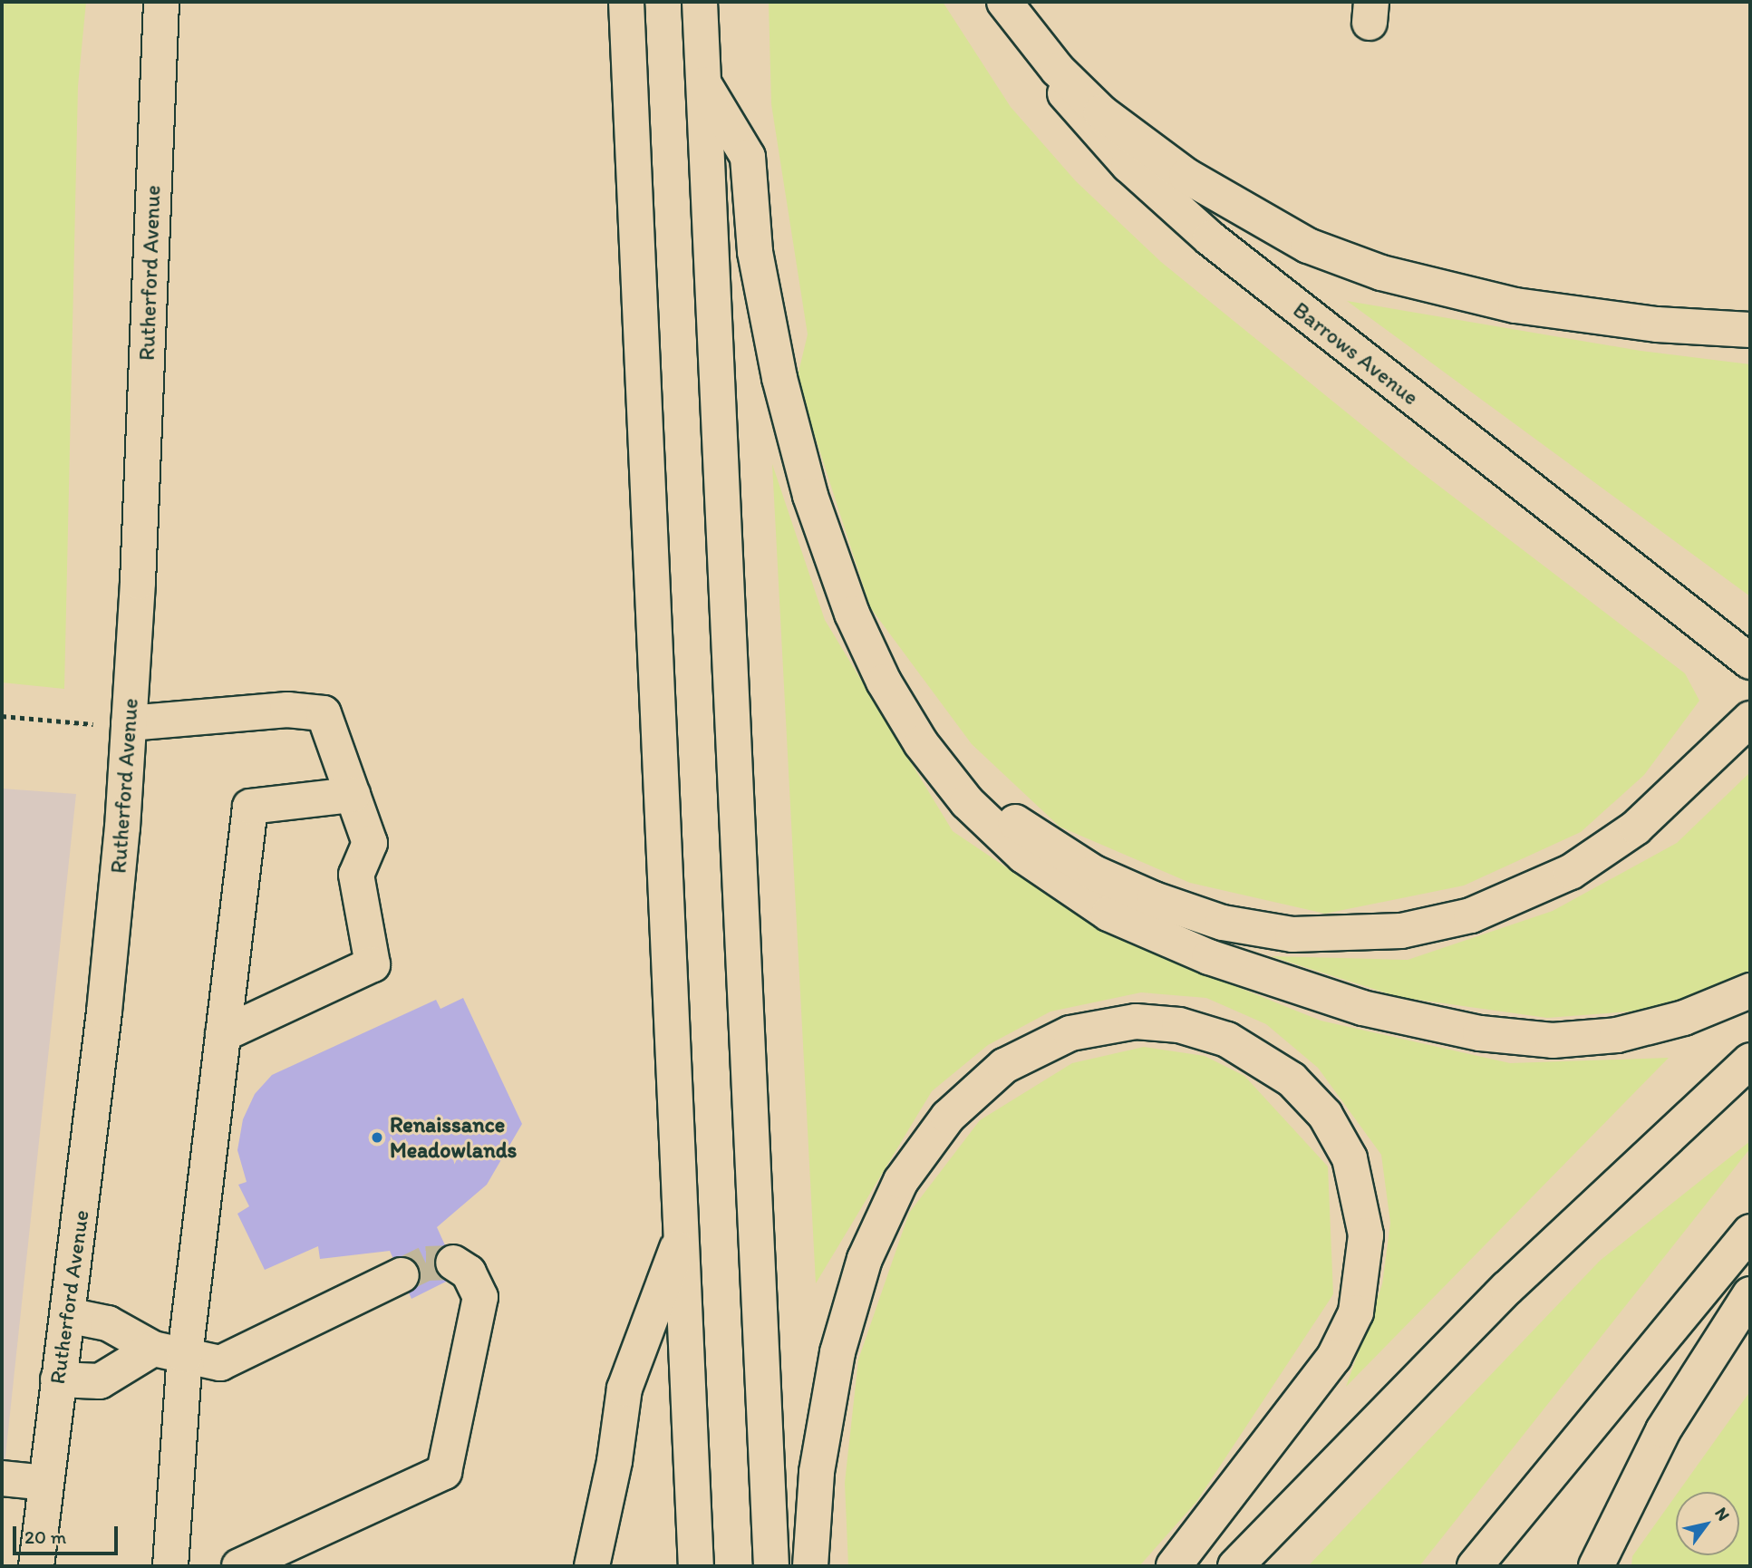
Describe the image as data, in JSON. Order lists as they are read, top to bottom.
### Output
{
  "streets": {
    "main road": ["Rutherford Avenue", "Barrows Avenue"]
  },
  "places": ["Renaissance Meadowlands"],
  "scale_bar": "20 m",
  "north": "top right"
}
